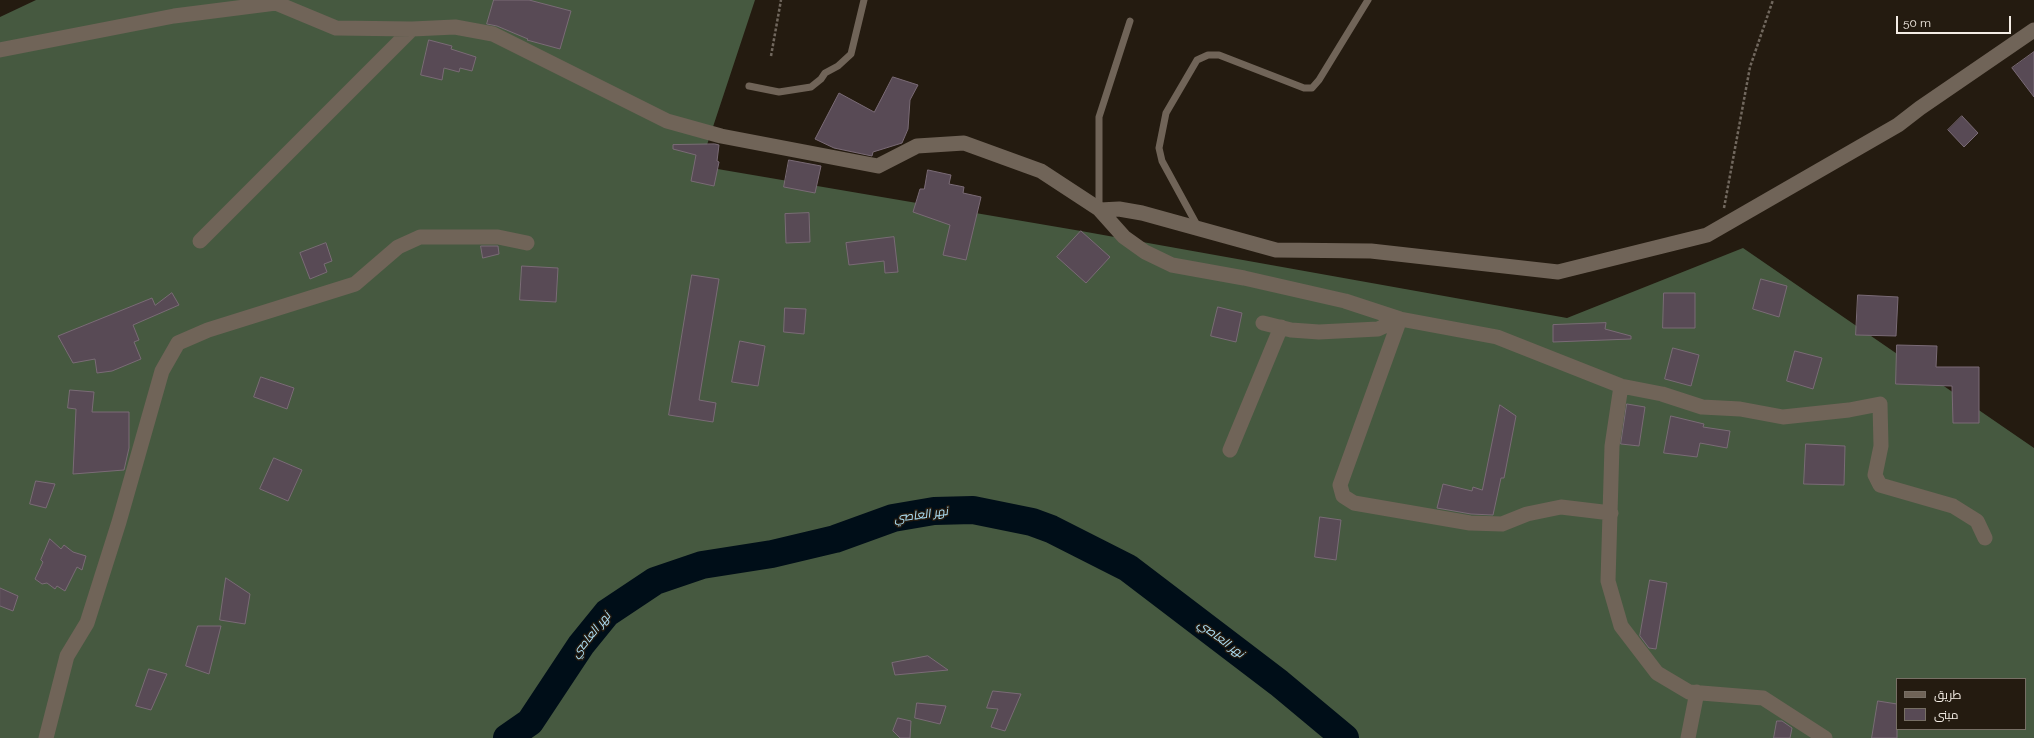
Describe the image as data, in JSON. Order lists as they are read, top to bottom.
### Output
{
  "water": ["نهر العاصي"],
  "legend": ["طريق", "مبنى"],
  "scale_bar": "50 m"
}
